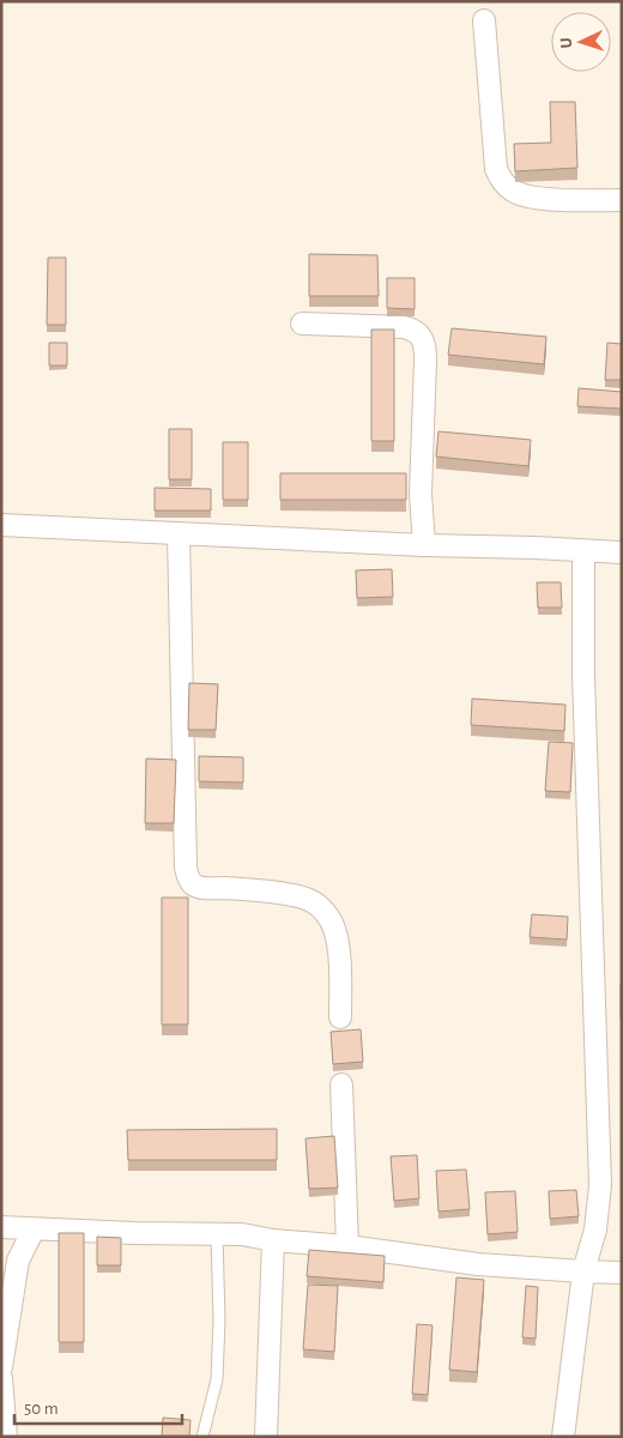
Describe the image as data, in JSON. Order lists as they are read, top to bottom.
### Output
{
  "scale_bar": "50 m",
  "north": "left"
}
